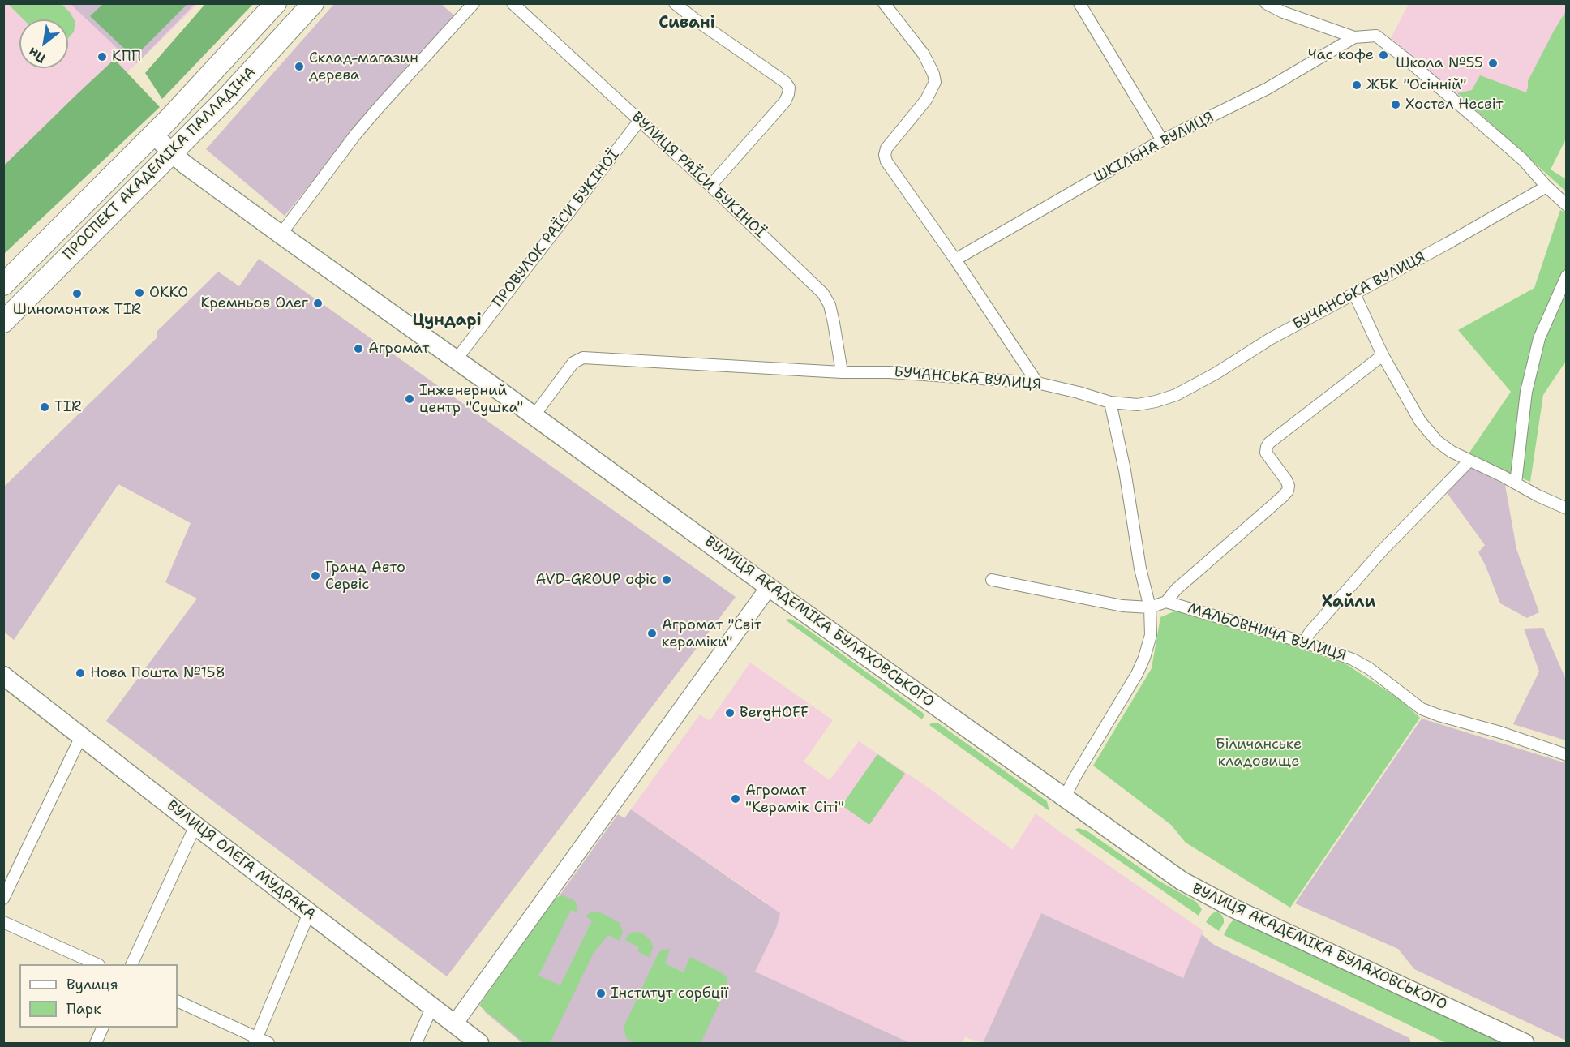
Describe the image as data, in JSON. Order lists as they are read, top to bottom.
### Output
{
  "streets": {
    "highway": ["ПРОСПЕКТ АКАДЕМІКА ПАЛЛАДІНА"],
    "main road": ["ВУЛИЦЯ АКАДЕМІКА БУЛАХОВСЬКОГО", "ВУЛИЦЯ ОЛЕГА МУДРАКА"],
    "street": [
      "ШКІЛЬНА ВУЛИЦЯ",
      "ВУЛИЦЯ РАЇСИ БУКІНОЇ",
      "ПРОВУЛОК РАЇСИ БУКІНОЇ",
      "БУЧАНСЬКА ВУЛИЦЯ",
      "МАЛЬОВНИЧА ВУЛИЦЯ"
    ]
  },
  "crossings": [
    ["ПРОСПЕКТ АКАДЕМІКА ПАЛЛАДІНА", "ВУЛИЦЯ АКАДЕМІКА БУЛАХОВСЬКОГО"],
    ["ВУЛИЦЯ РАЇСИ БУКІНОЇ", "ПРОВУЛОК РАЇСИ БУКІНОЇ"],
    ["ВУЛИЦЯ РАЇСИ БУКІНОЇ", "БУЧАНСЬКА ВУЛИЦЯ"],
    ["ПРОВУЛОК РАЇСИ БУКІНОЇ", "ВУЛИЦЯ АКАДЕМІКА БУЛАХОВСЬКОГО"],
    ["БУЧАНСЬКА ВУЛИЦЯ", "ВУЛИЦЯ АКАДЕМІКА БУЛАХОВСЬКОГО"]
  ],
  "districts": ["Сивані", "Цундарі", "Хайли"],
  "parks": ["Біличанське кладовище"],
  "places": [
    "Час кофе",
    "КПП",
    "Школа №55",
    "Склад-магазин дерева",
    "ЖБК \"Осінній\"",
    "Хостел Несвіт",
    "ОККО",
    "Шиномонтаж TIR",
    "Кремньов Олег",
    "Агромат",
    "Інженерний центр \"Сушка\"",
    "TIR",
    "Гранд Авто Сервіс",
    "AVD-GROUP офіс",
    "Агромат \"Світ кераміки\"",
    "Нова Пошта №158",
    "BergHOFF",
    "Агромат \"Керамік Сіті\"",
    "Інститут сорбції"
  ],
  "legend": ["Вулиця", "Парк"],
  "north": "bottom left"
}
